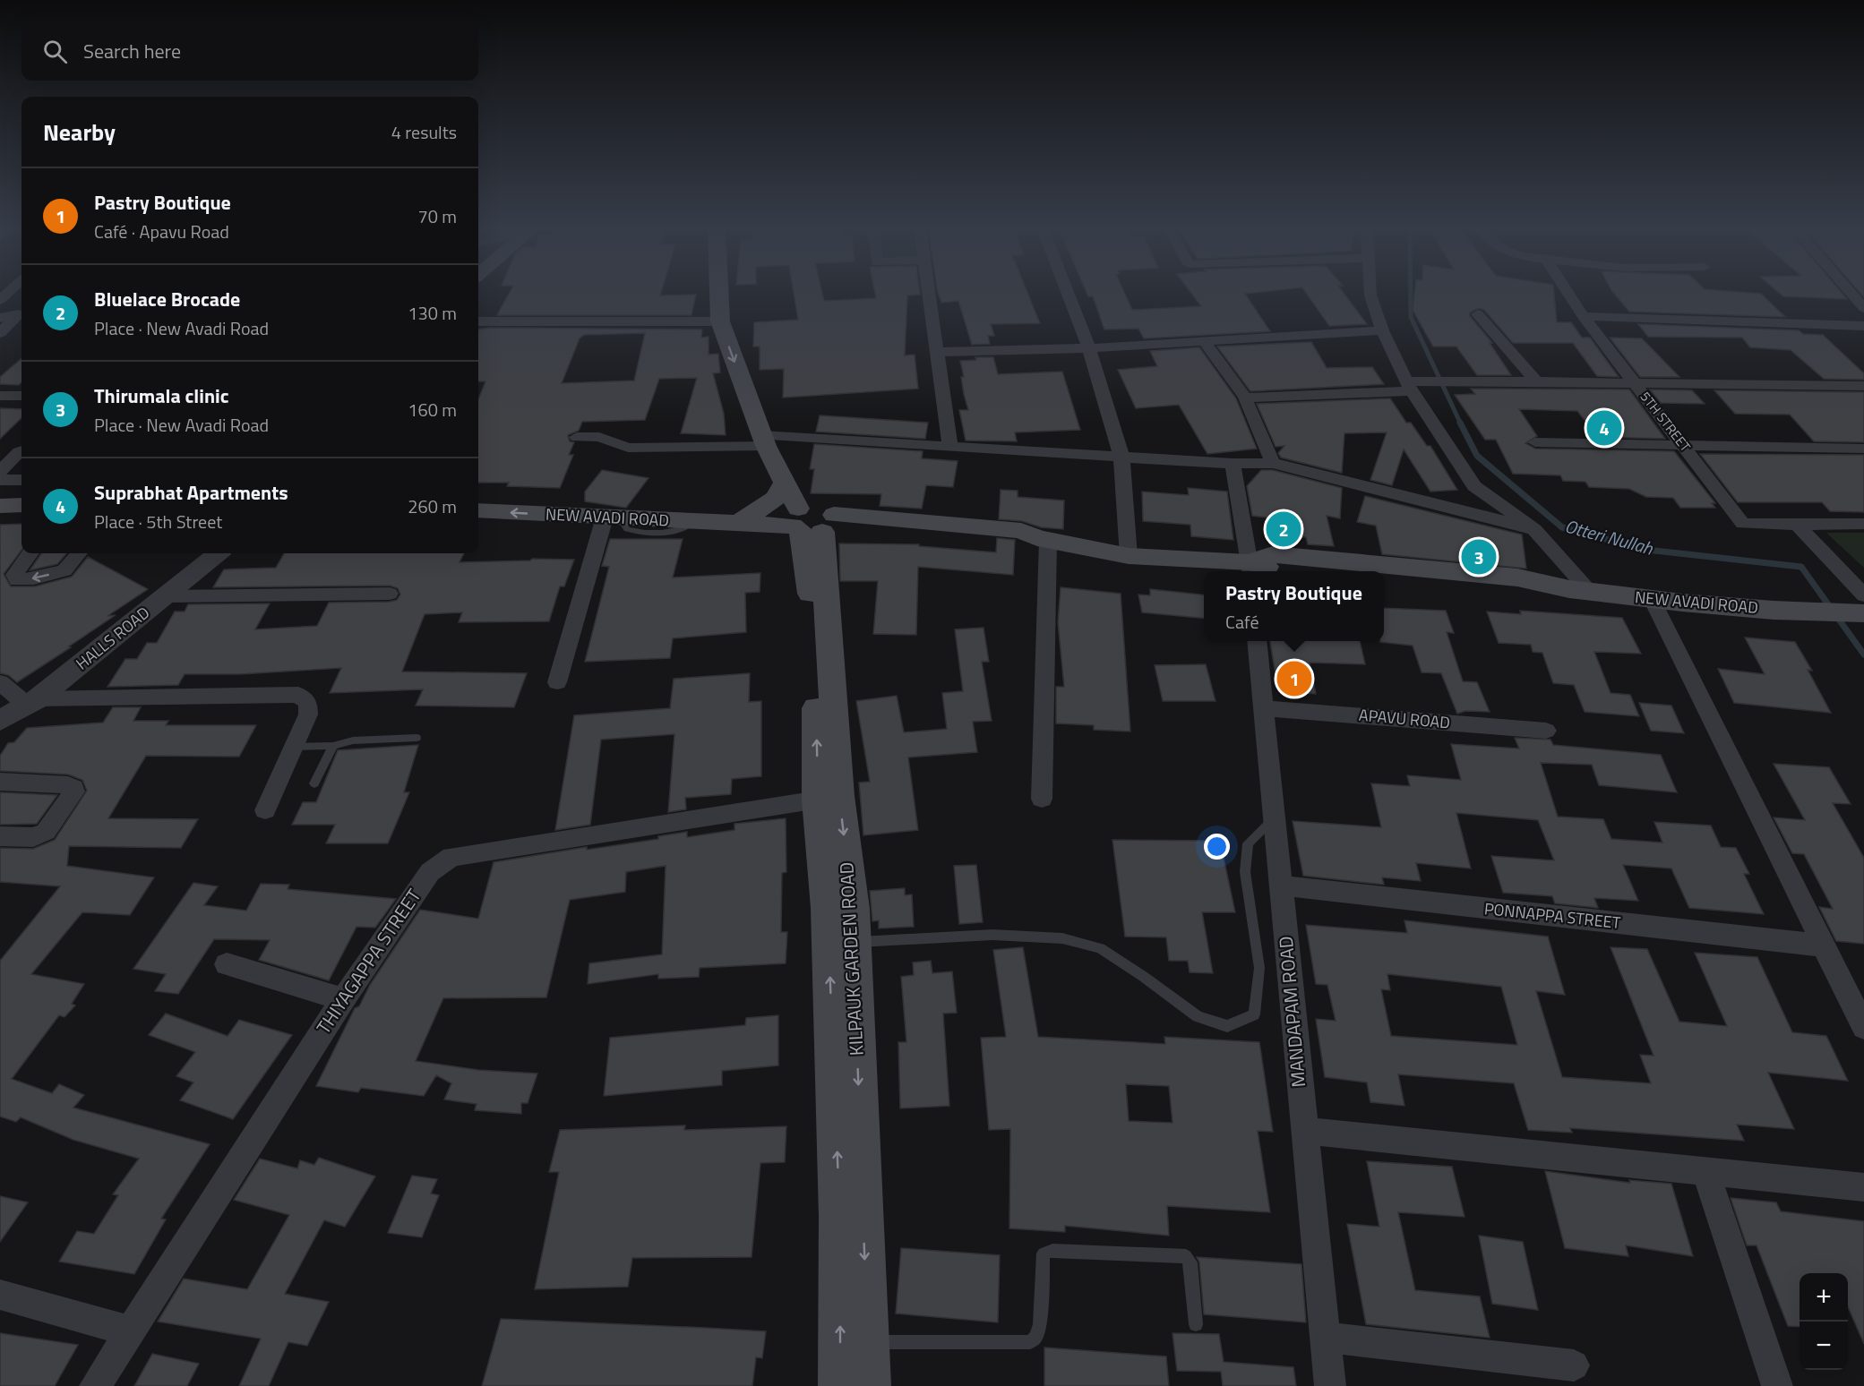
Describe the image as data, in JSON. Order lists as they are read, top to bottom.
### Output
{
  "streets": {
    "main road": ["NEW AVADI ROAD", "KILPAUK GARDEN ROAD"],
    "street": [
      "5TH STREET",
      "HALLS ROAD",
      "APAVU ROAD",
      "PONNAPPA STREET",
      "THIYAGAPPA STREET",
      "MANDAPAM ROAD"
    ]
  },
  "crossings": [
    ["NEW AVADI ROAD", "KILPAUK GARDEN ROAD"],
    ["APAVU ROAD", "MANDAPAM ROAD"],
    ["PONNAPPA STREET", "MANDAPAM ROAD"],
    ["KILPAUK GARDEN ROAD", "THIYAGAPPA STREET"]
  ],
  "water": ["Otteri Nullah"],
  "page": {
    "search": "Search here",
    "heading": ["Nearby", "4 results"],
    "list": [
      {
        "mark": "1",
        "name": "Pastry Boutique",
        "note": "Café · Apavu Road",
        "value": "70 m"
      },
      {
        "mark": "2",
        "name": "Bluelace Brocade",
        "note": "Place · New Avadi Road",
        "value": "130 m"
      },
      {
        "mark": "3",
        "name": "Thirumala clinic",
        "note": "Place · New Avadi Road",
        "value": "160 m"
      },
      {
        "mark": "4",
        "name": "Suprabhat Apartments",
        "note": "Place · 5th Street",
        "value": "260 m"
      }
    ],
    "pins": [
      "4",
      "2",
      "3",
      "1"
    ],
    "popup": ["Pastry Boutique", "Café"],
    "map_buttons": ["+", "−"]
  }
}
